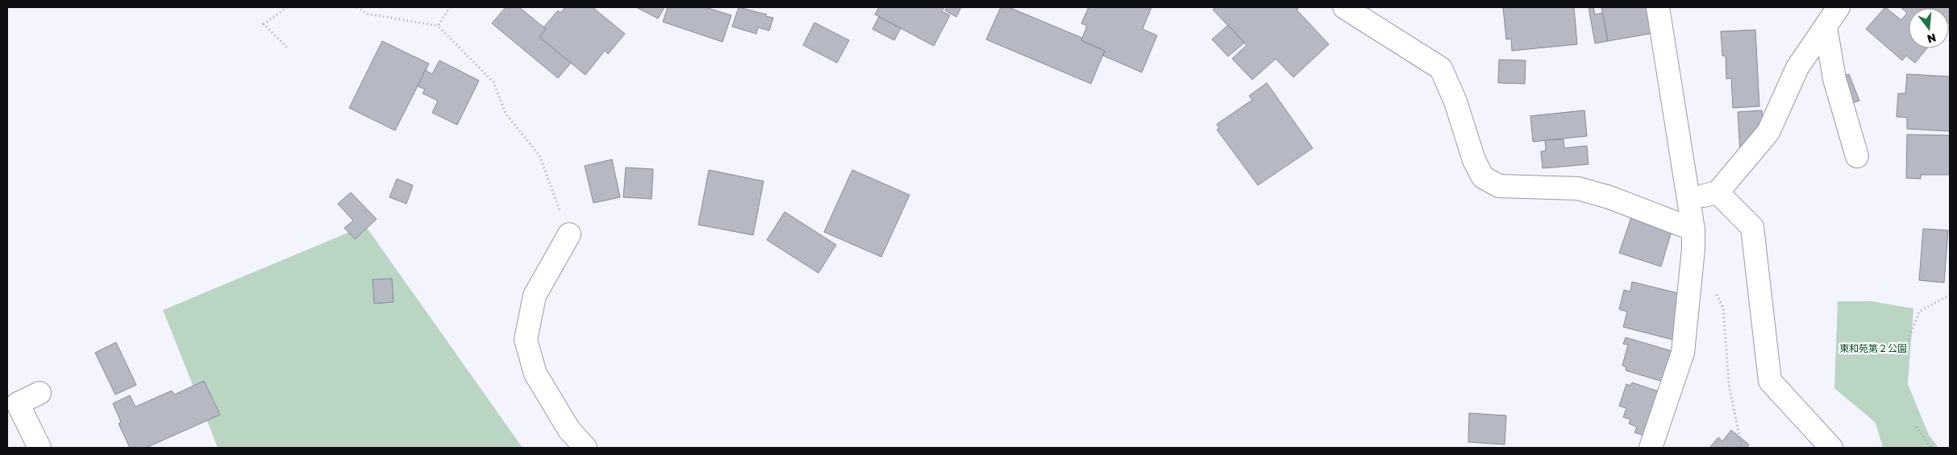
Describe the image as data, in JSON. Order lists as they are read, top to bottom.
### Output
{
  "parks": ["東和苑第２公園"],
  "north": "bottom"
}
